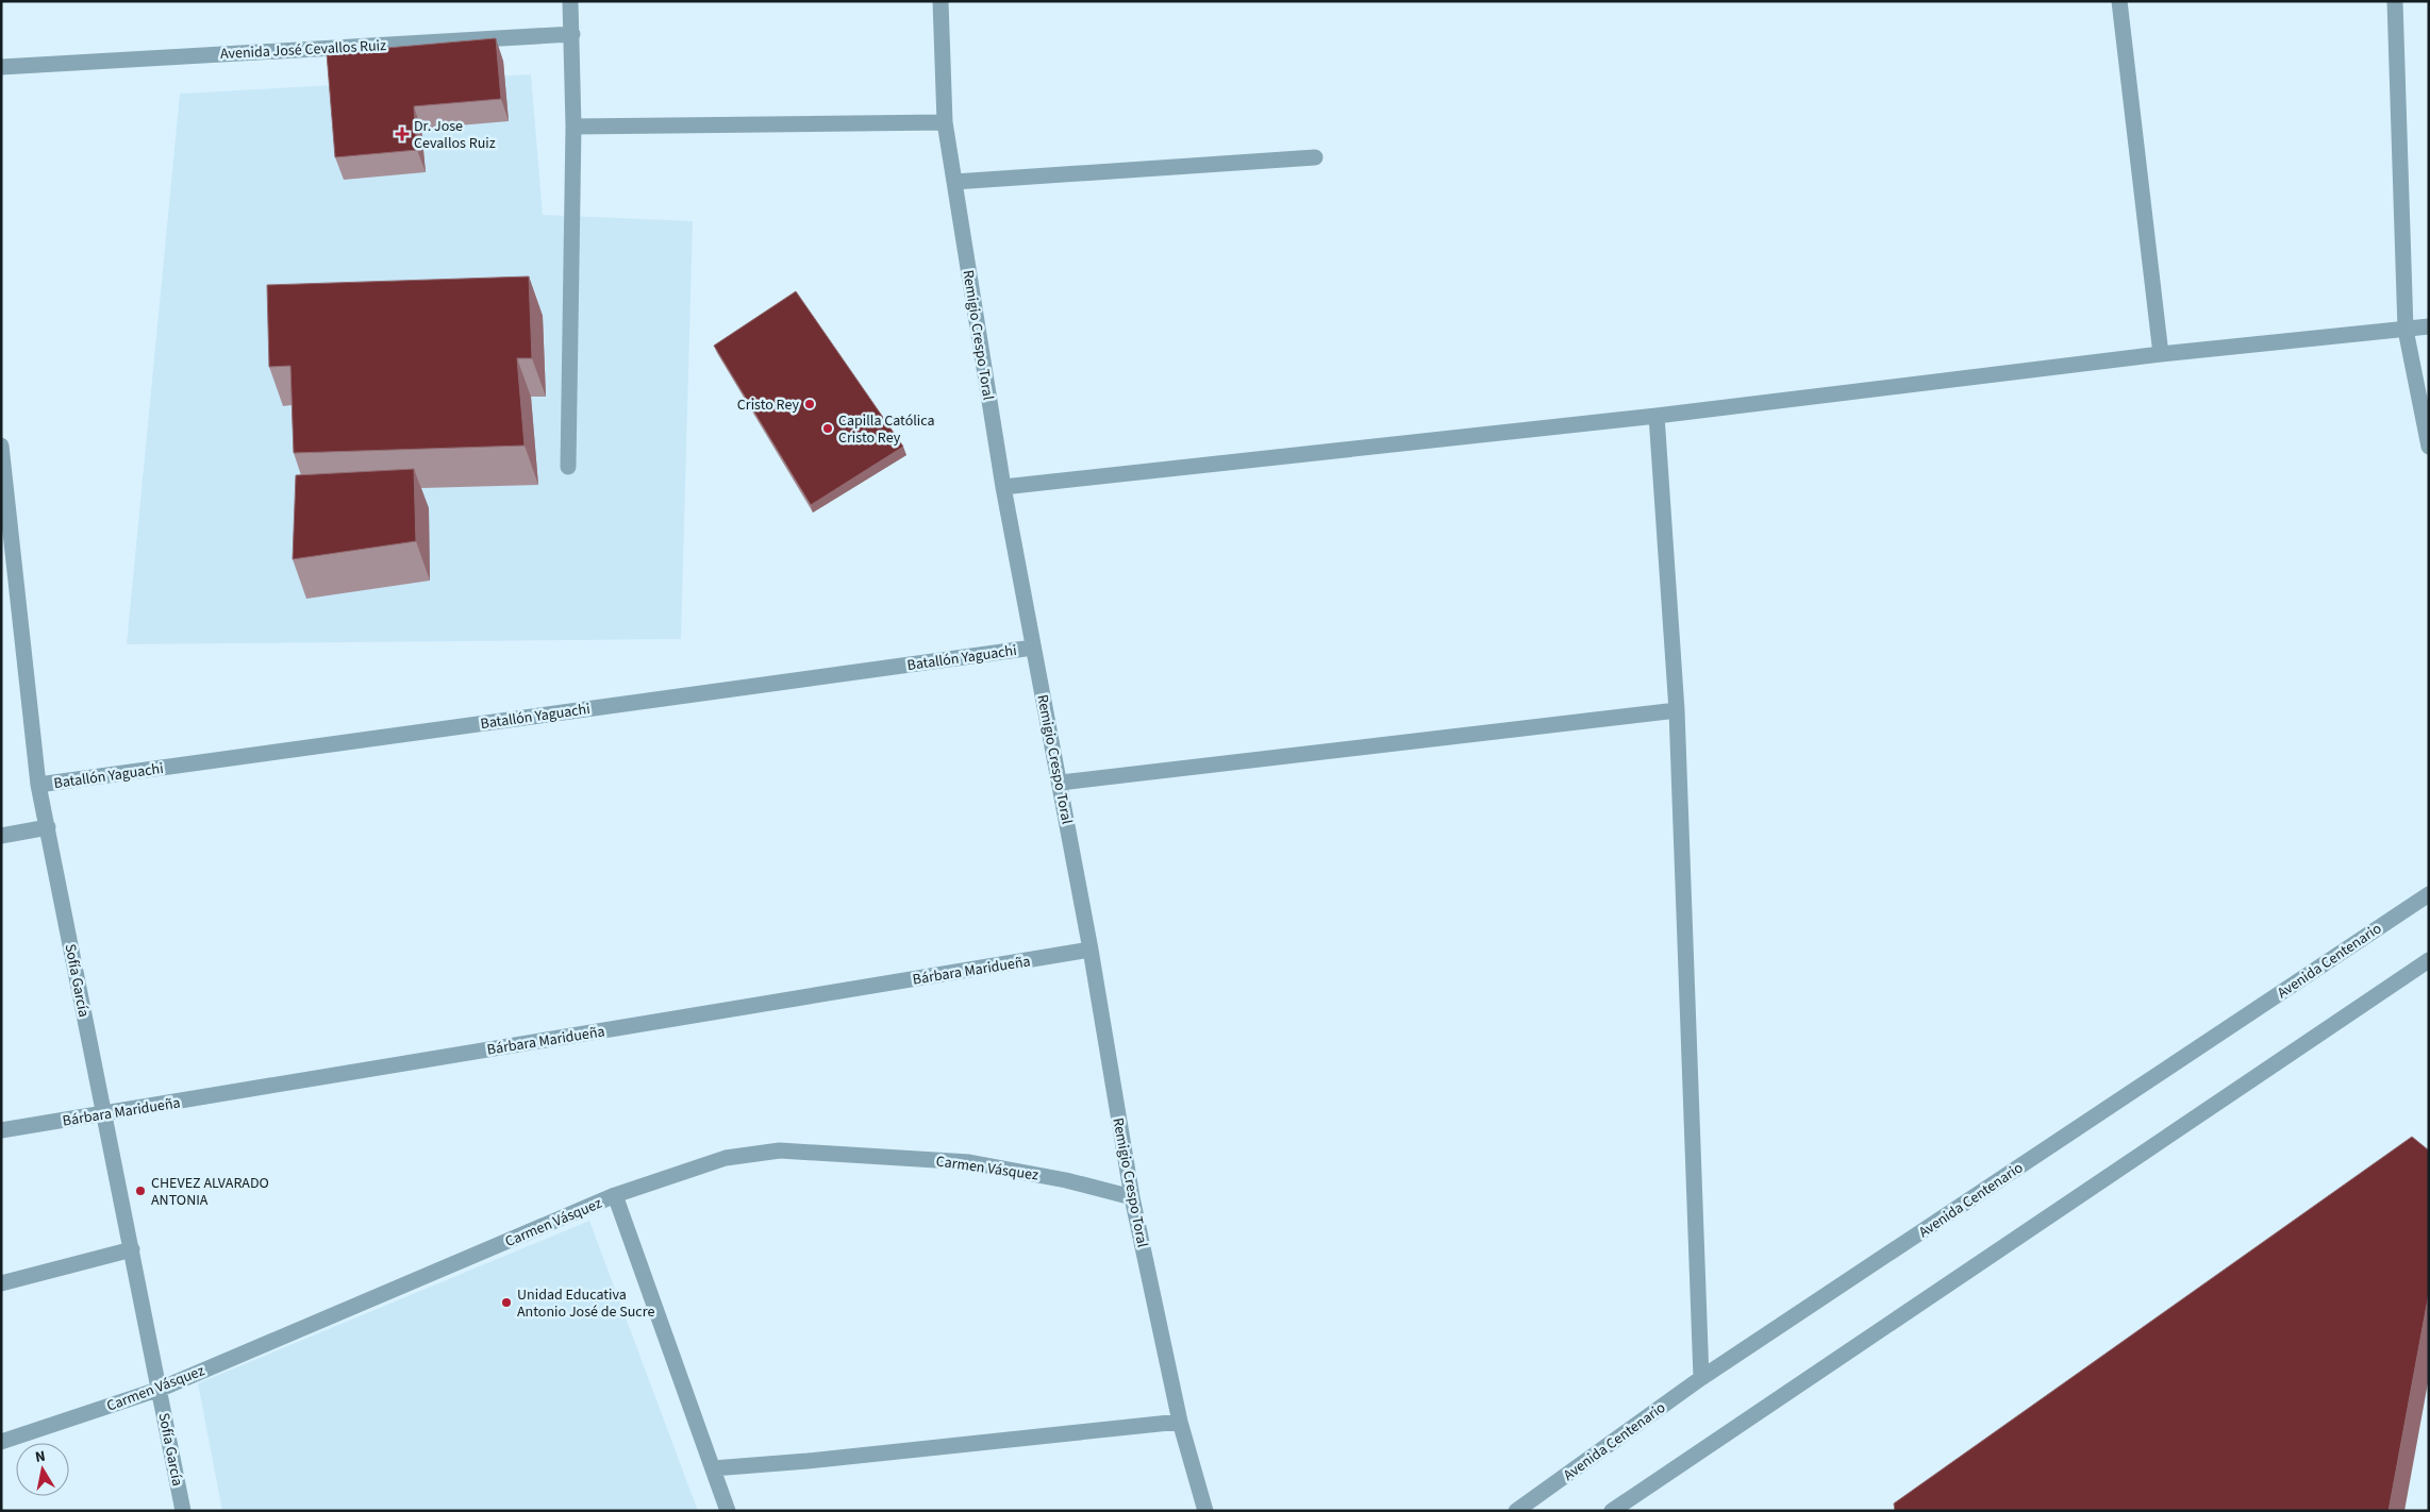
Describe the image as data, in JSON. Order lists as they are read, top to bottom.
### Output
{
  "streets": {
    "street": [
      "Avenida José Cevallos Ruiz",
      "Remigio Crespo Toral",
      "Batallón Yaguachi",
      "Avenida Centenario",
      "Bárbara Maridueña",
      "Sofía García",
      "Carmen Vásquez"
    ]
  },
  "crossings": [
    ["Remigio Crespo Toral", "Batallón Yaguachi"],
    ["Remigio Crespo Toral", "Bárbara Maridueña"],
    ["Remigio Crespo Toral", "Carmen Vásquez"],
    ["Batallón Yaguachi", "Sofía García"],
    ["Bárbara Maridueña", "Sofía García"],
    ["Sofía García", "Carmen Vásquez"]
  ],
  "places": {
    "health": ["Dr. Jose Cevallos Ruiz"],
    "other": [
      "Cristo Rey",
      "Capilla Católica Cristo Rey",
      "CHEVEZ ALVARADO ANTONIA",
      "Unidad Educativa Antonio José de Sucre"
    ]
  },
  "north": "top"
}
